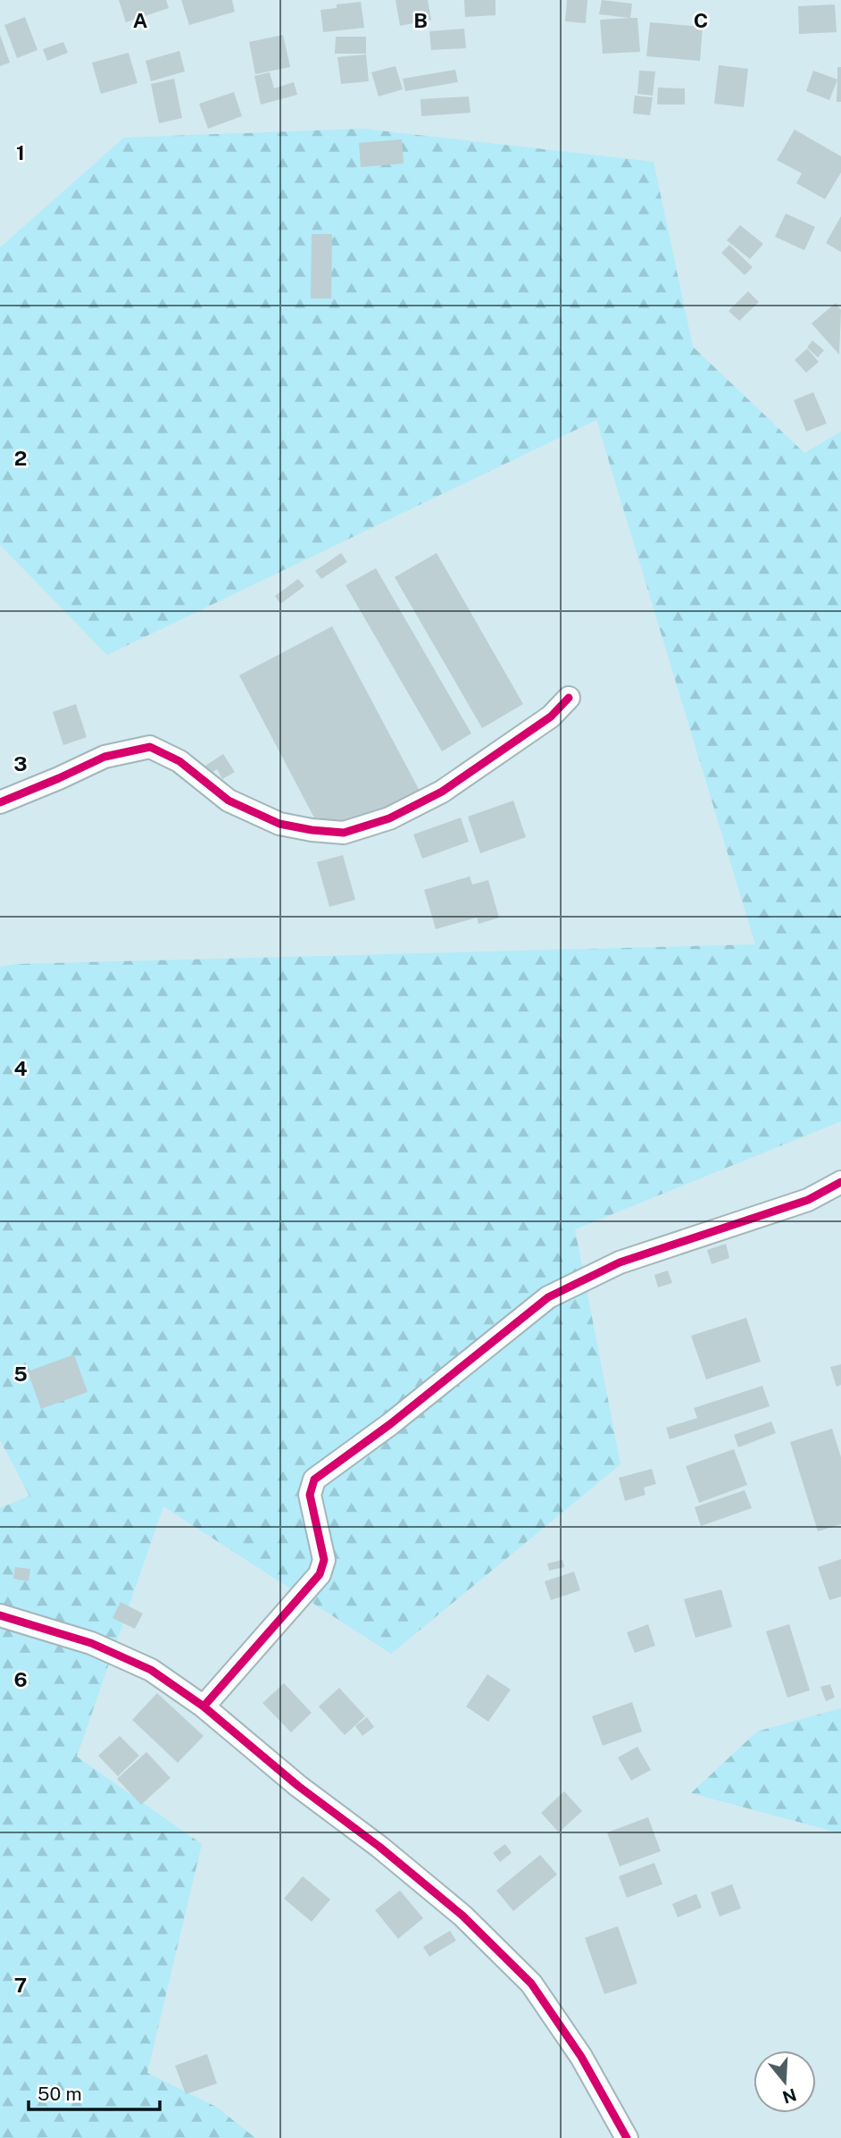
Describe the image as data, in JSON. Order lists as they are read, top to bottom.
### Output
{
  "scale_bar": "50 m",
  "north": "bottom",
  "grid": {
    "columns": ["A", "B", "C"],
    "rows": [
      "1",
      "2",
      "3",
      "4",
      "5",
      "6",
      "7"
    ]
  }
}
